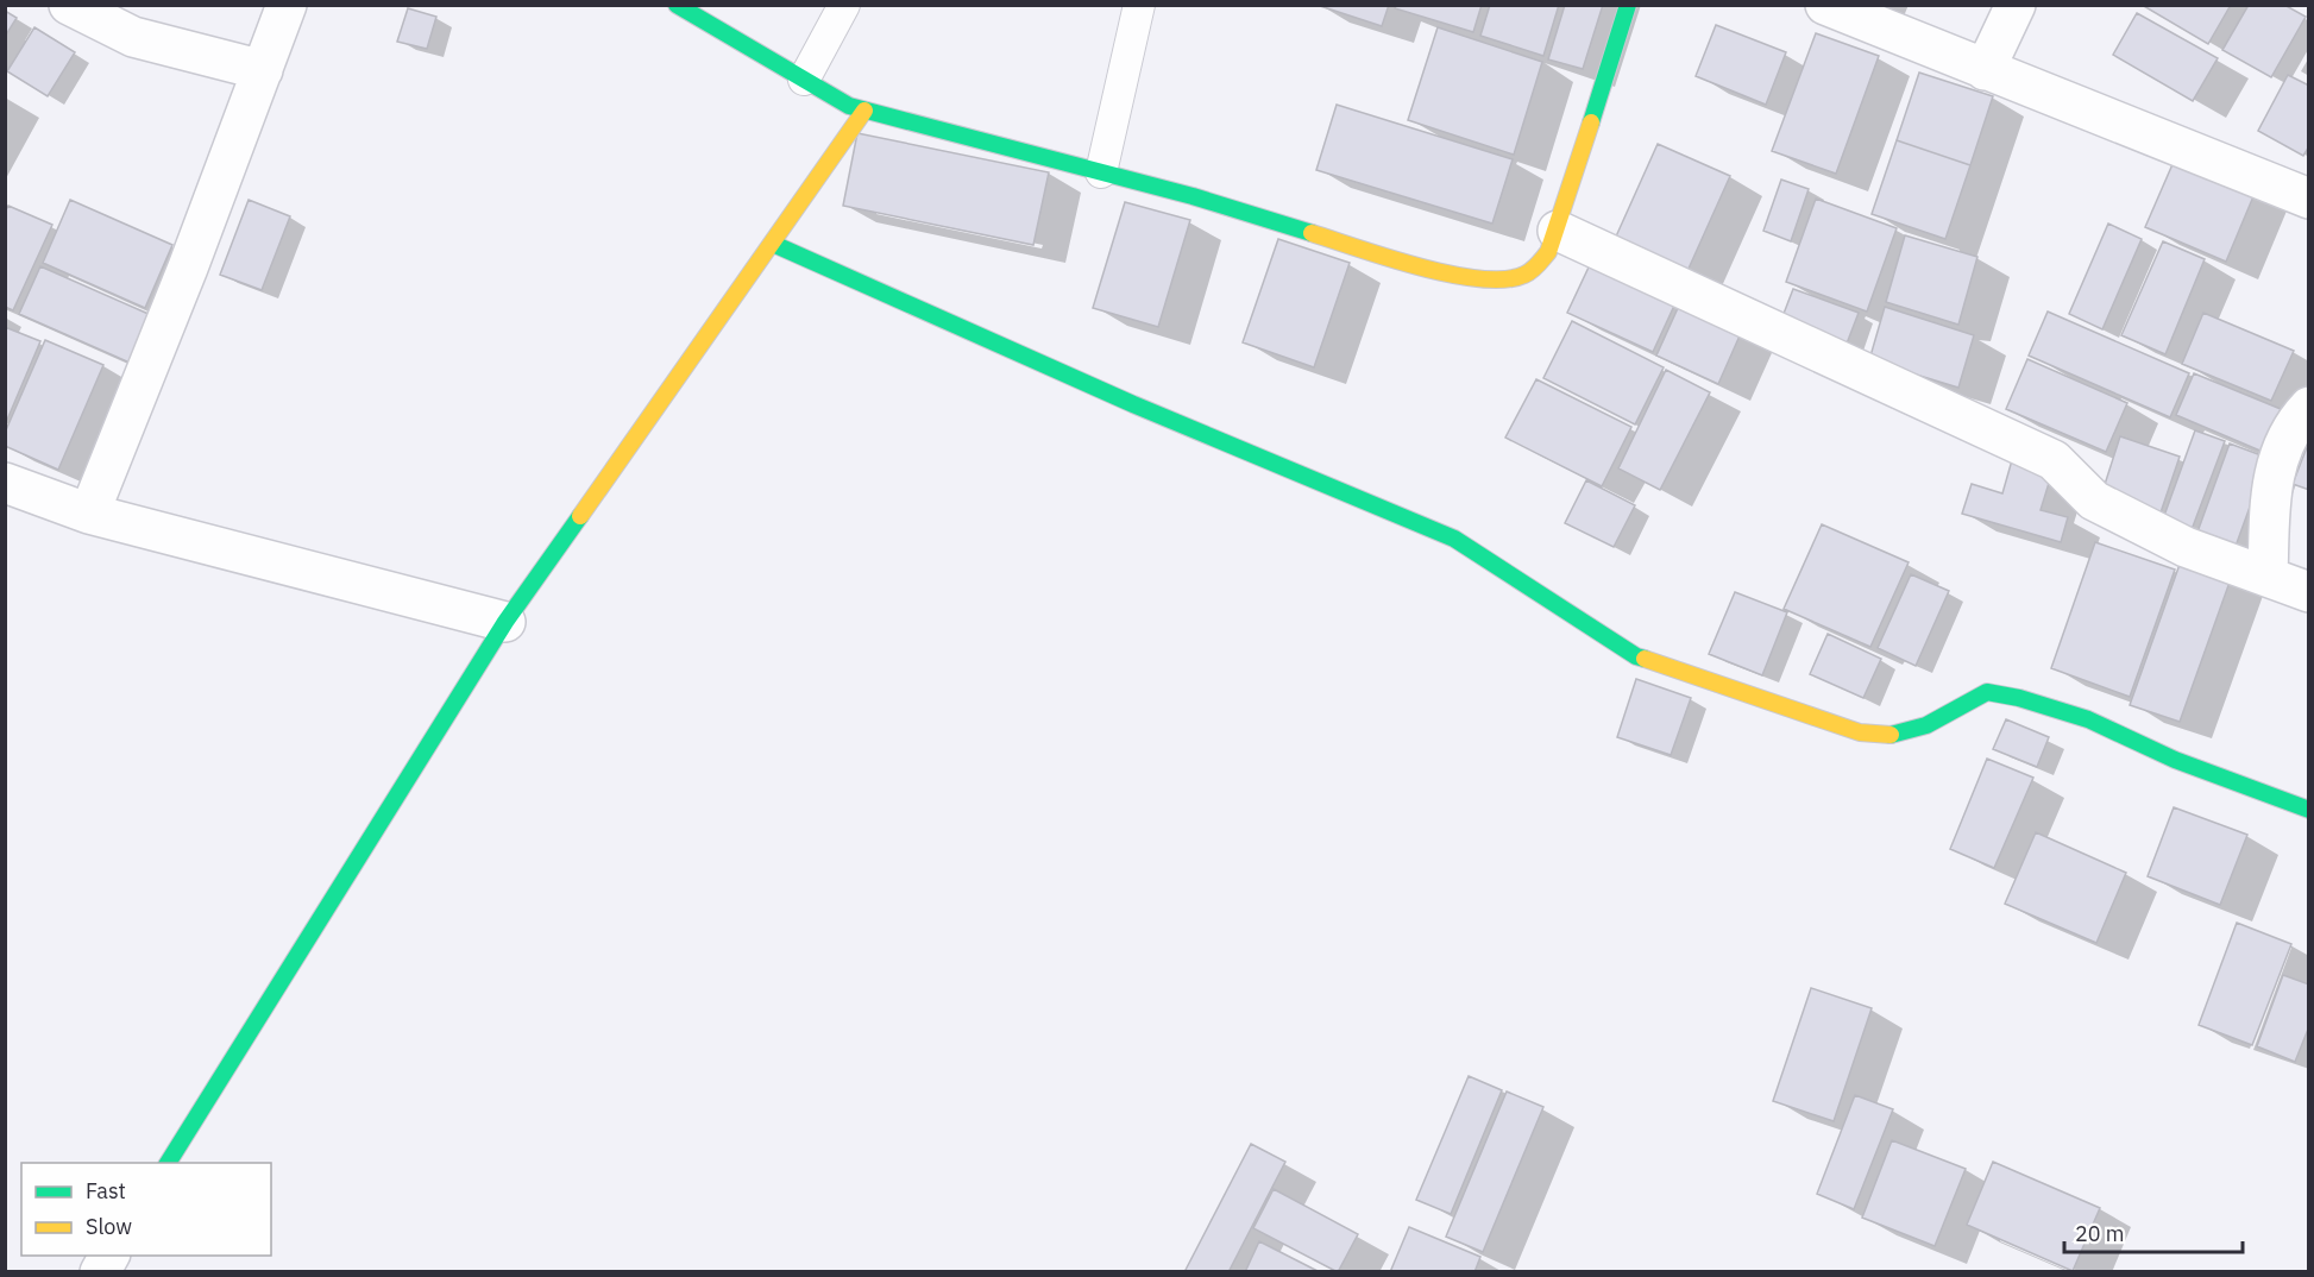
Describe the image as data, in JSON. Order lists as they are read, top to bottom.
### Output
{
  "legend": ["Fast", "Slow"],
  "scale_bar": "20 m"
}
